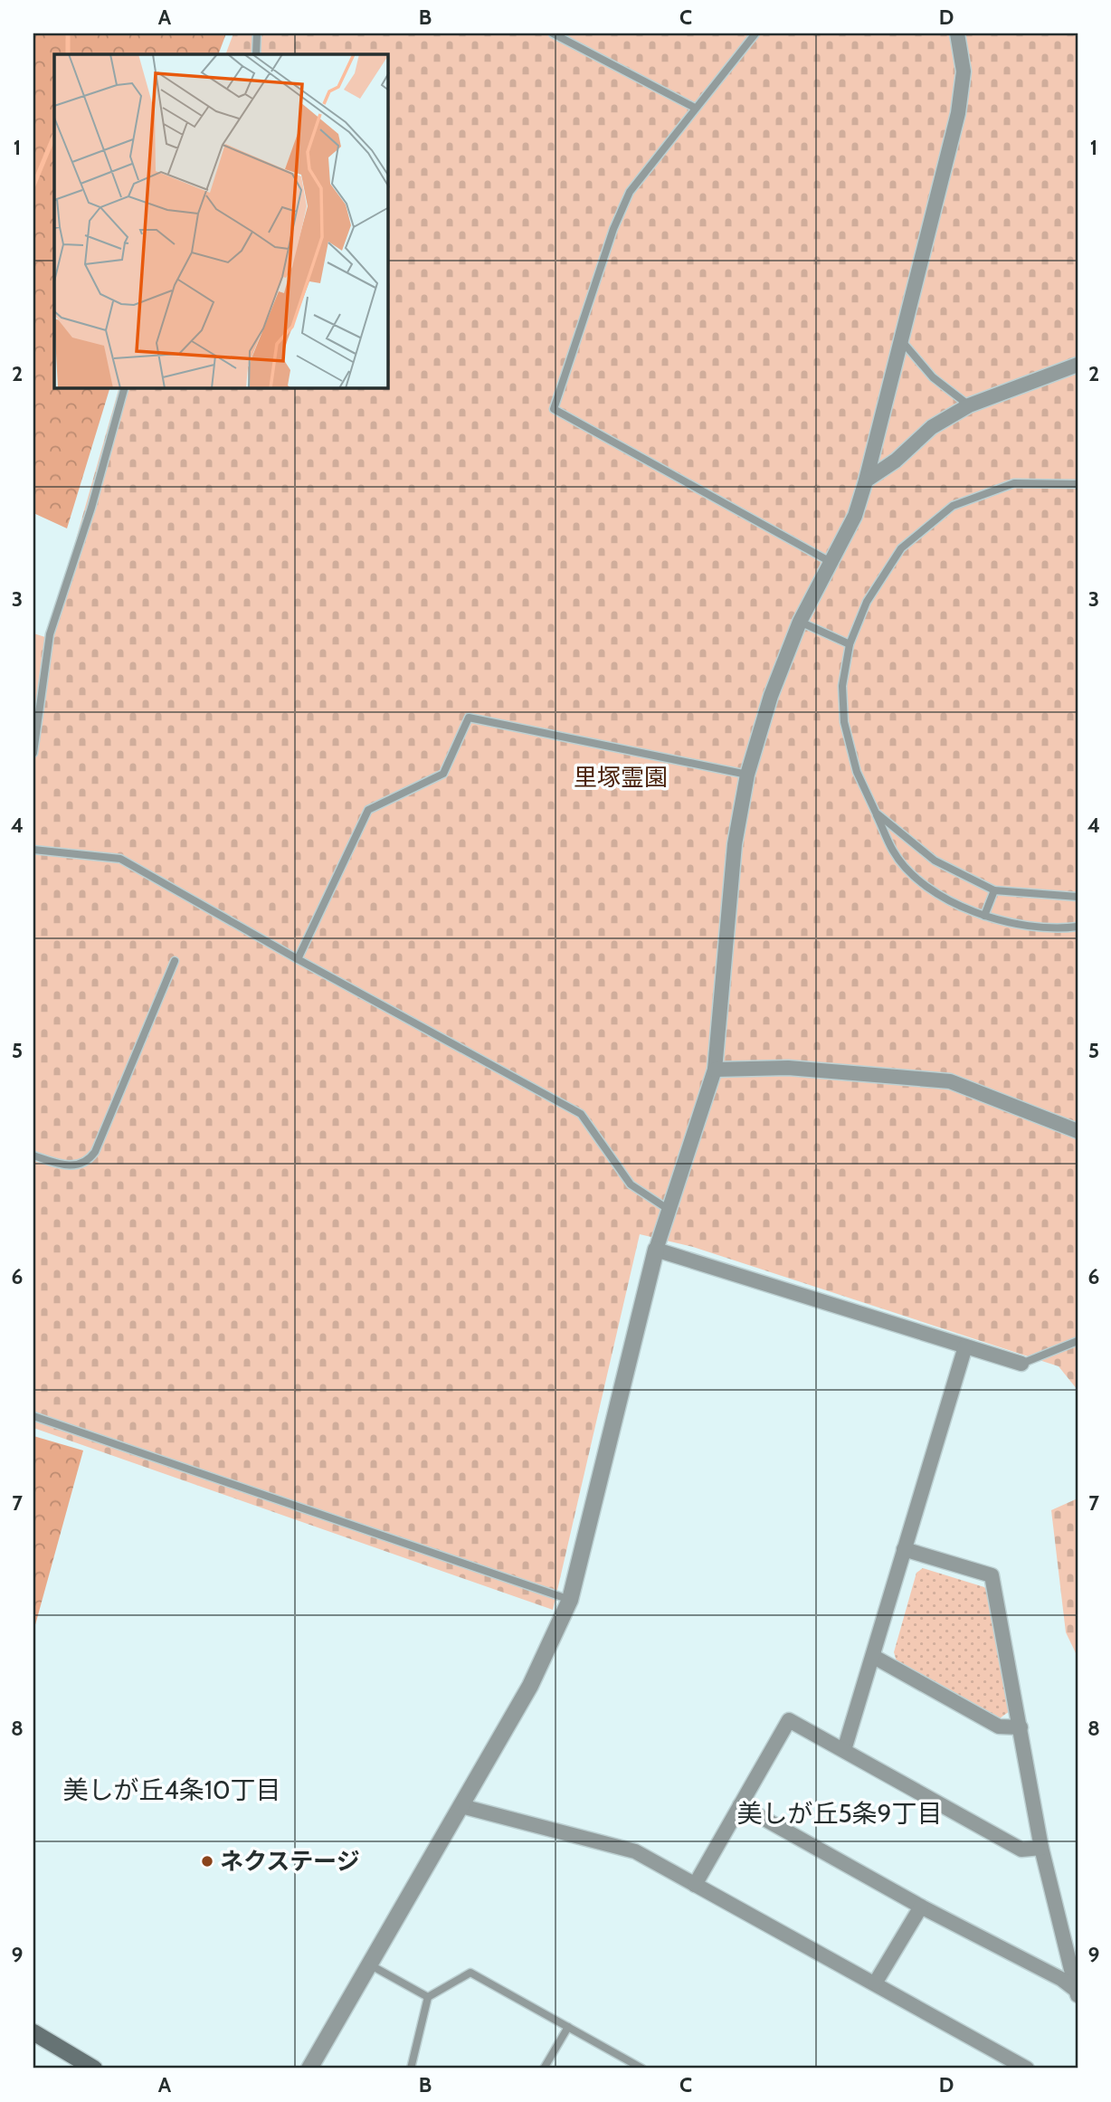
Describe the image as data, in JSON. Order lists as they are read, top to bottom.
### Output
{
  "districts": ["美しが丘4条10丁目", "美しが丘5条9丁目"],
  "parks": ["里塚霊園"],
  "places": ["ネクステージ"],
  "grid": {
    "columns": [
      "A",
      "B",
      "C",
      "D"
    ],
    "rows": [
      "1",
      "2",
      "3",
      "4",
      "5",
      "6",
      "7",
      "8",
      "9"
    ]
  }
}
